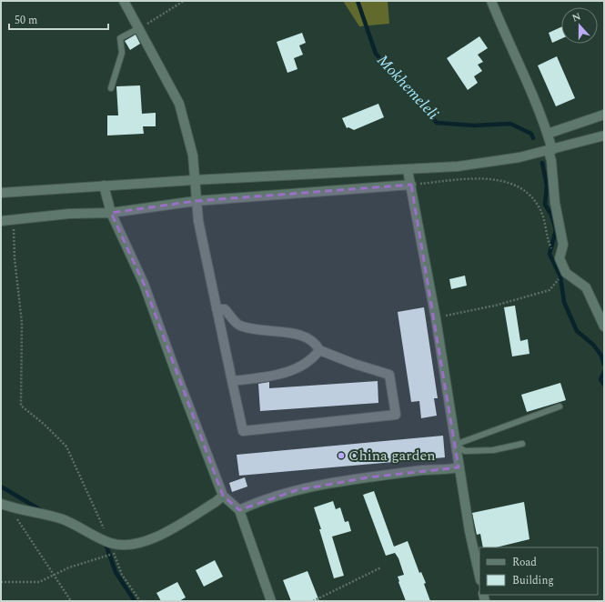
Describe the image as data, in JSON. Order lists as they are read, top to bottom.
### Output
{
  "water": ["Mokhemeleli"],
  "places": ["China garden"],
  "legend": ["Road", "Building"],
  "scale_bar": "50 m",
  "north": "top"
}
